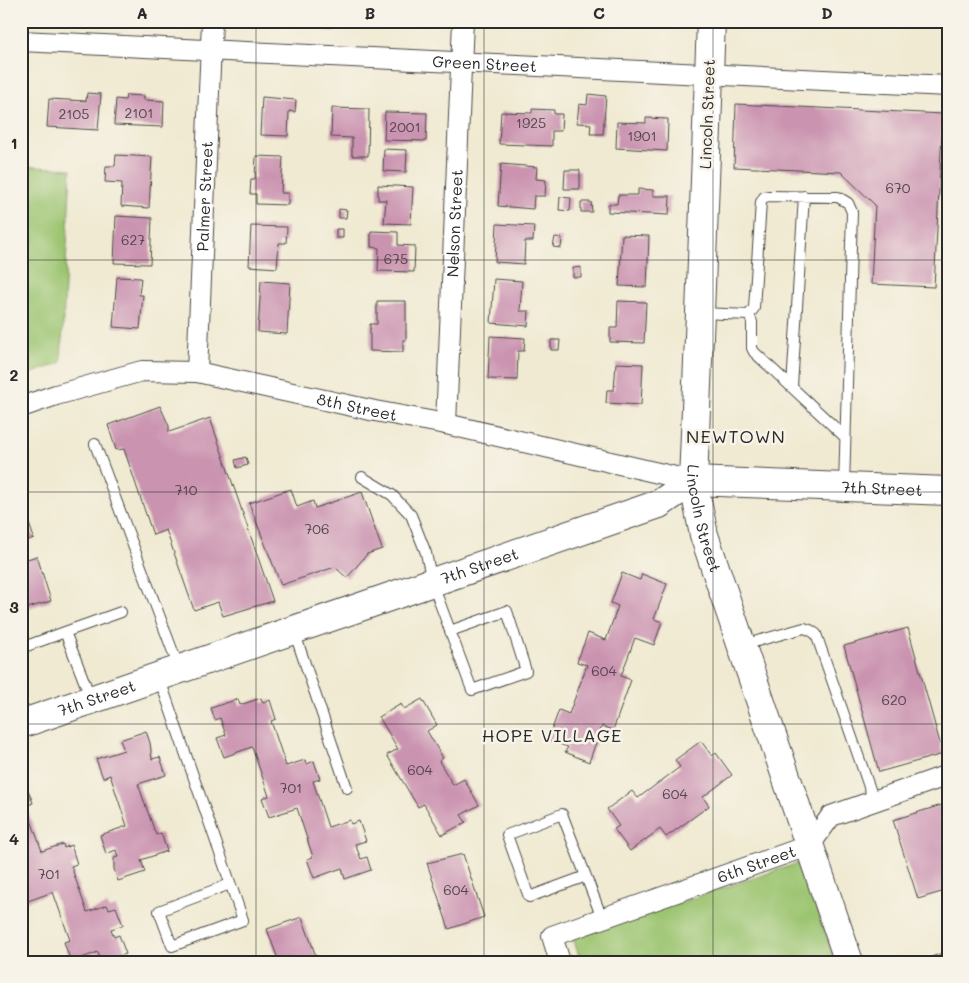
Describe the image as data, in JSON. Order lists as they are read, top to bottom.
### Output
{
  "streets": {
    "street": [
      "Green Street",
      "Lincoln Street",
      "Palmer Street",
      "Nelson Street",
      "8th Street",
      "7th Street",
      "6th Street"
    ]
  },
  "crossings": [
    ["Green Street", "Lincoln Street"],
    ["Green Street", "Palmer Street"],
    ["Green Street", "Nelson Street"],
    ["Lincoln Street", "8th Street"],
    ["Lincoln Street", "7th Street"],
    ["Lincoln Street", "6th Street"],
    ["Palmer Street", "8th Street"],
    ["Nelson Street", "8th Street"],
    ["8th Street", "7th Street"]
  ],
  "districts": ["NEWTOWN", "HOPE VILLAGE"],
  "house_numbers": [
    "2101",
    "2105",
    "1925",
    "2001",
    "1901",
    "670",
    "627",
    "675",
    "710",
    "706",
    "604",
    "620",
    "604",
    "701",
    "604",
    "701",
    "604"
  ],
  "grid": {
    "columns": [
      "A",
      "B",
      "C",
      "D"
    ],
    "rows": [
      "1",
      "2",
      "3",
      "4"
    ]
  }
}
